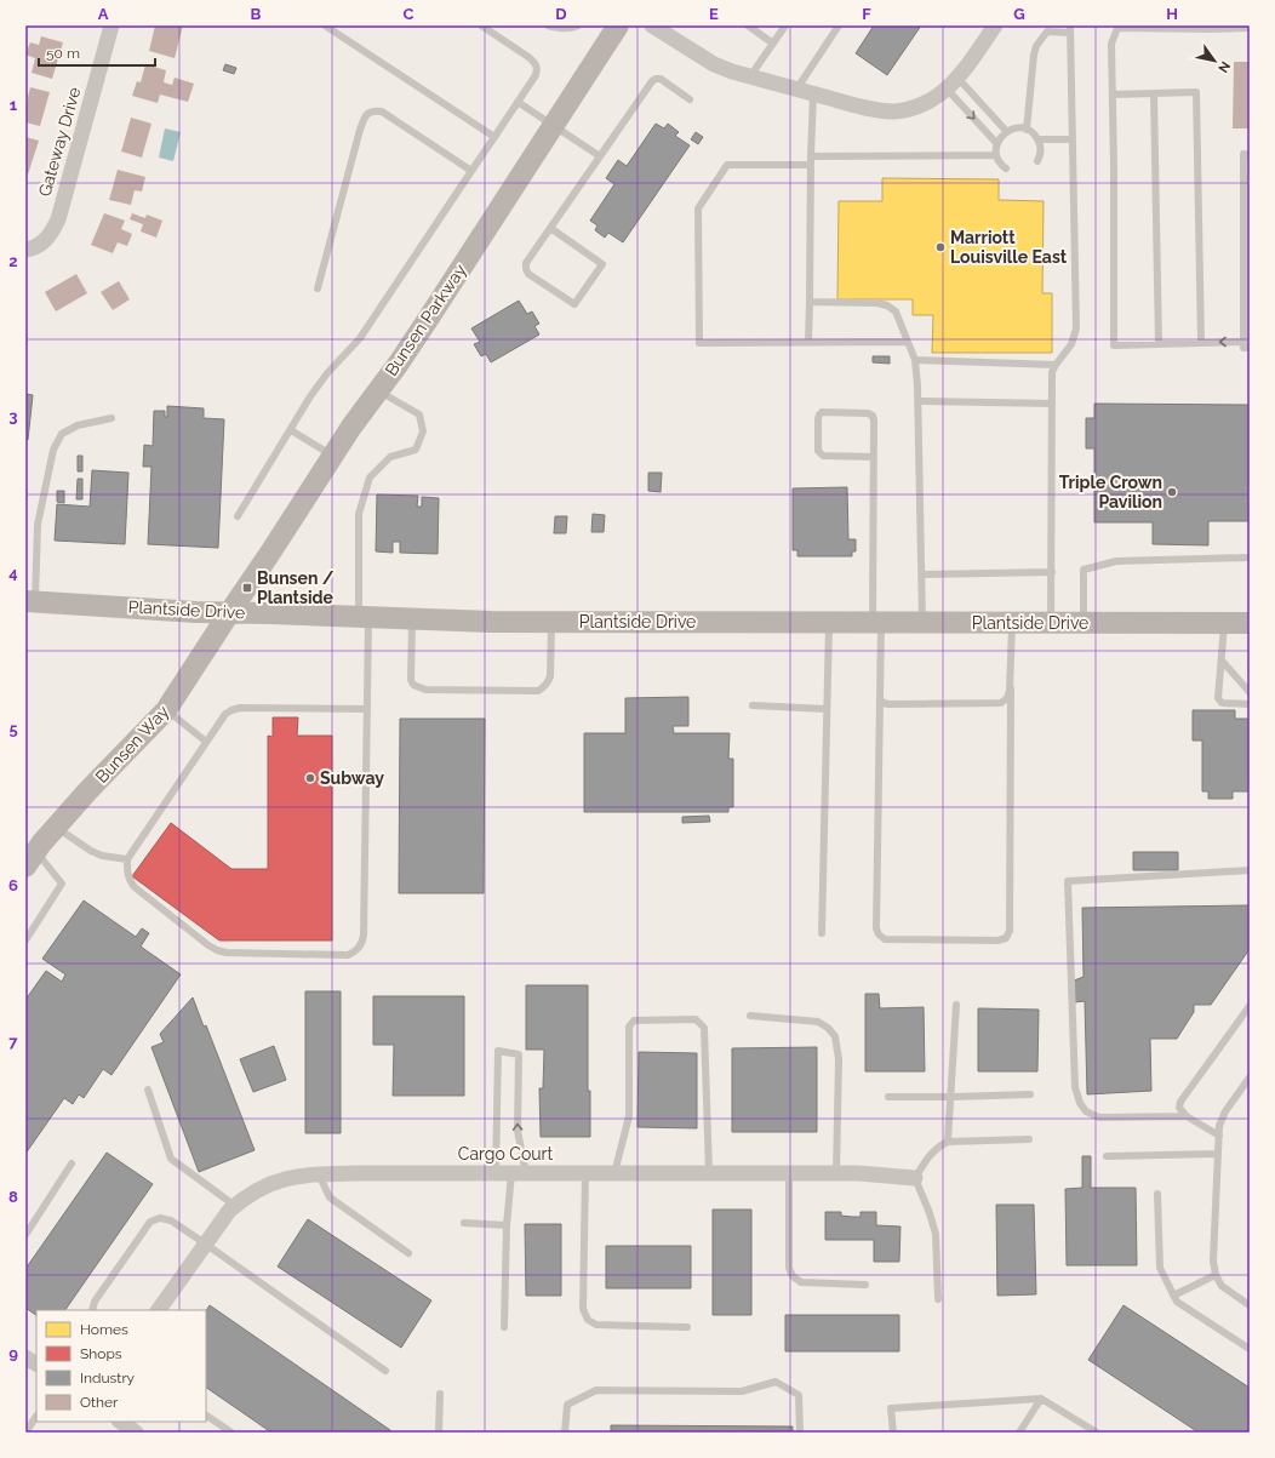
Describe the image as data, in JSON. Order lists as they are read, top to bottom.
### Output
{
  "streets": {
    "street": [
      "Gateway Drive",
      "Bunsen Parkway",
      "Plantside Drive",
      "Bunsen Way",
      "Cargo Court"
    ]
  },
  "crossings": [
    ["Bunsen Parkway", "Plantside Drive"],
    ["Bunsen Parkway", "Bunsen Way"],
    ["Plantside Drive", "Bunsen Way"]
  ],
  "places": {
    "other": ["Marriott Louisville East", "Triple Crown Pavilion", "Subway"],
    "transit": ["Bunsen / Plantside"]
  },
  "legend": [
    "Homes",
    "Shops",
    "Industry",
    "Other"
  ],
  "scale_bar": "50 m",
  "north": "bottom right",
  "grid": {
    "columns": [
      "A",
      "B",
      "C",
      "D",
      "E",
      "F",
      "G",
      "H"
    ],
    "rows": [
      "1",
      "2",
      "3",
      "4",
      "5",
      "6",
      "7",
      "8",
      "9"
    ]
  }
}
